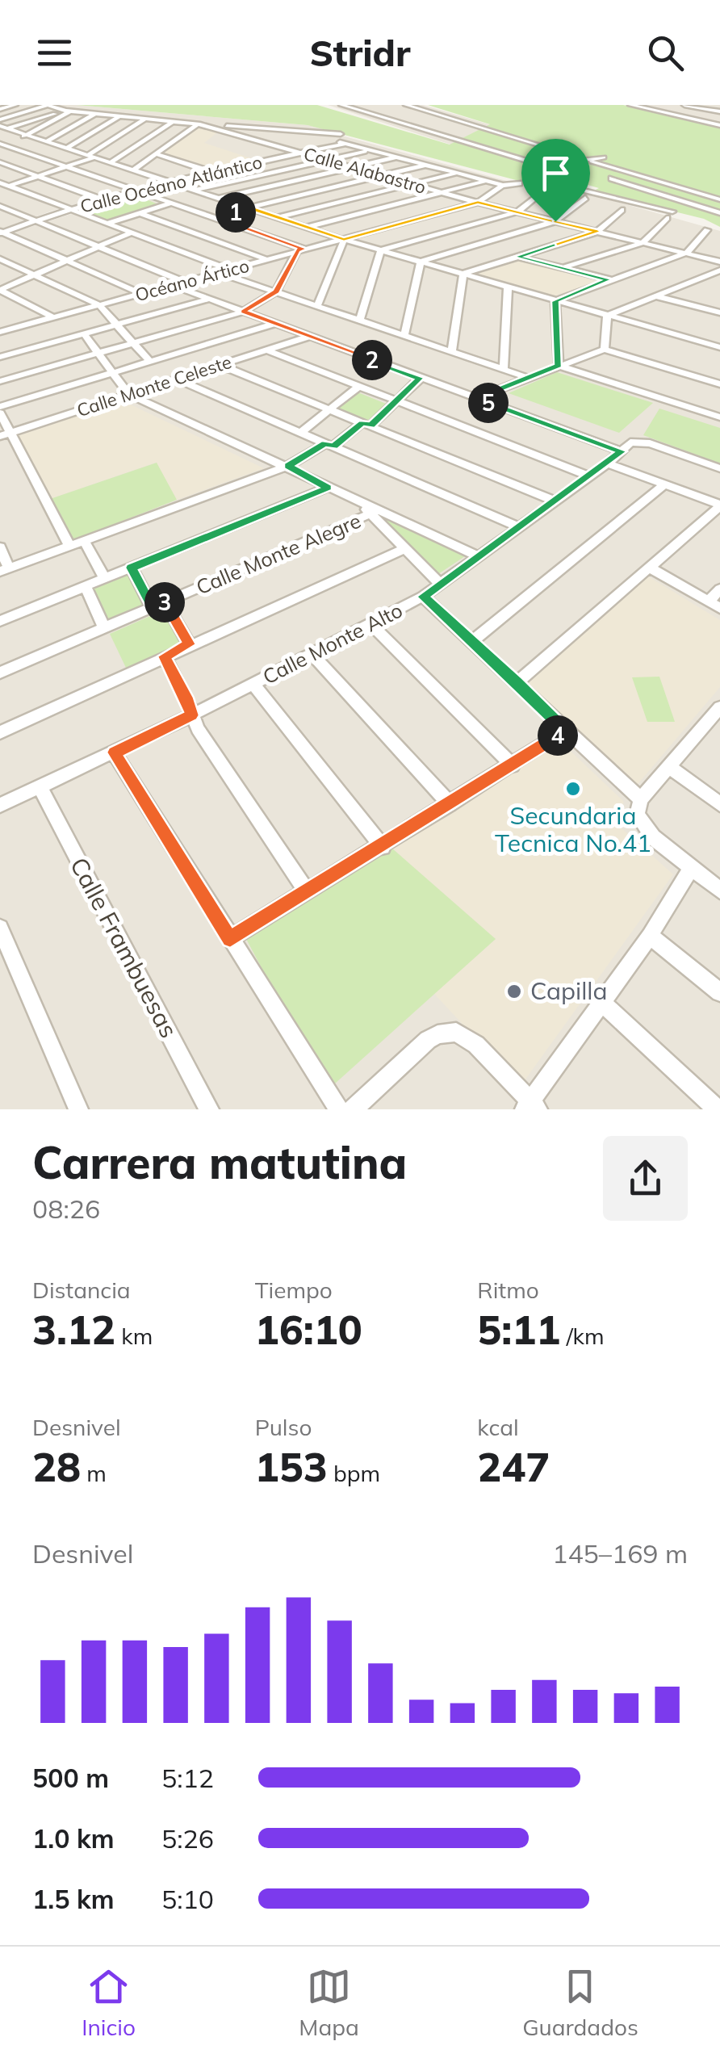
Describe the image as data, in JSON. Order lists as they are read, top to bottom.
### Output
{
  "streets": {
    "street": [
      "Calle Alabastro",
      "Calle Océano Atlántico",
      "Océano Ártico",
      "Calle Monte Celeste",
      "Calle Monte Alegre",
      "Calle Monte Alto",
      "Calle Frambuesas"
    ]
  },
  "crossings": [
    ["Calle Alabastro", "Calle Océano Atlántico"],
    ["Calle Alabastro", "Océano Ártico"],
    ["Calle Monte Alto", "Calle Frambuesas"]
  ],
  "places": ["Secundaria Tecnica No.41", "Capilla"],
  "page": {
    "header": "Stridr",
    "pins": [
      "1",
      "2",
      "5",
      "3",
      "4"
    ],
    "heading": ["Carrera matutina", "08:26"],
    "stats": [
      ["Distancia", "3.12 km"],
      ["Tiempo", "16:10"],
      ["Ritmo", "5:11 /km"],
      ["Desnivel", "28 m"],
      ["Pulso", "153 bpm"],
      ["kcal", "247"]
    ],
    "chart": ["Desnivel", "145–169 m"],
    "list": [
      {
        "name": "500 m",
        "note": "5:12"
      },
      {
        "name": "1.0 km",
        "note": "5:26"
      },
      {
        "name": "1.5 km",
        "note": "5:10"
      }
    ],
    "tabs": ["Inicio", "Mapa", "Guardados"]
  }
}
